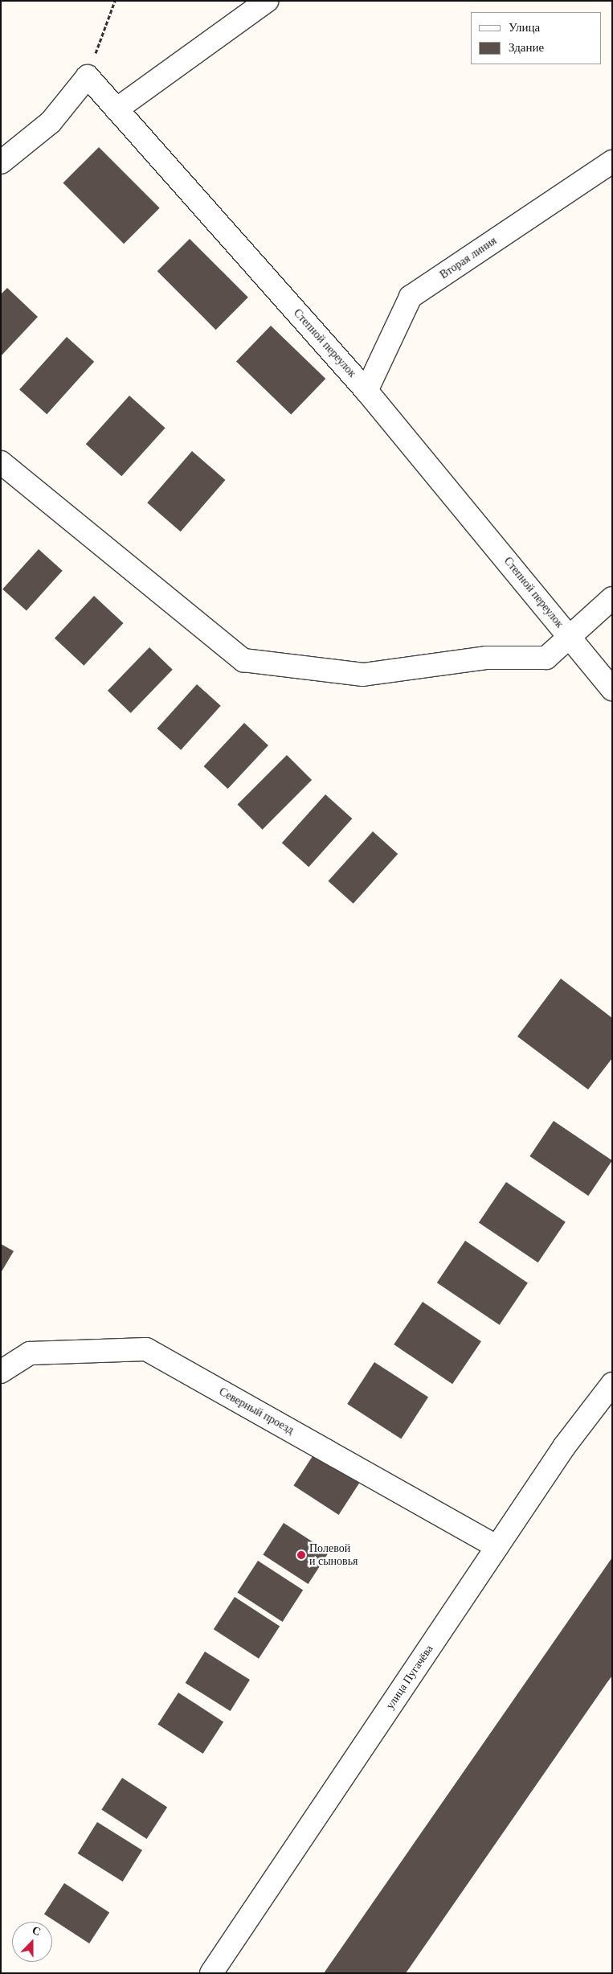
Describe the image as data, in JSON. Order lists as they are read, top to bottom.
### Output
{
  "streets": {
    "street": [
      "Вторая линия",
      "Степной переулок",
      "Северный проезд",
      "улица Пугачёва"
    ]
  },
  "crossings": [
    ["Вторая линия", "Степной переулок"],
    ["Северный проезд", "улица Пугачёва"]
  ],
  "places": ["Полевой и сыновья"],
  "legend": ["Улица", "Здание"],
  "north": "top"
}
